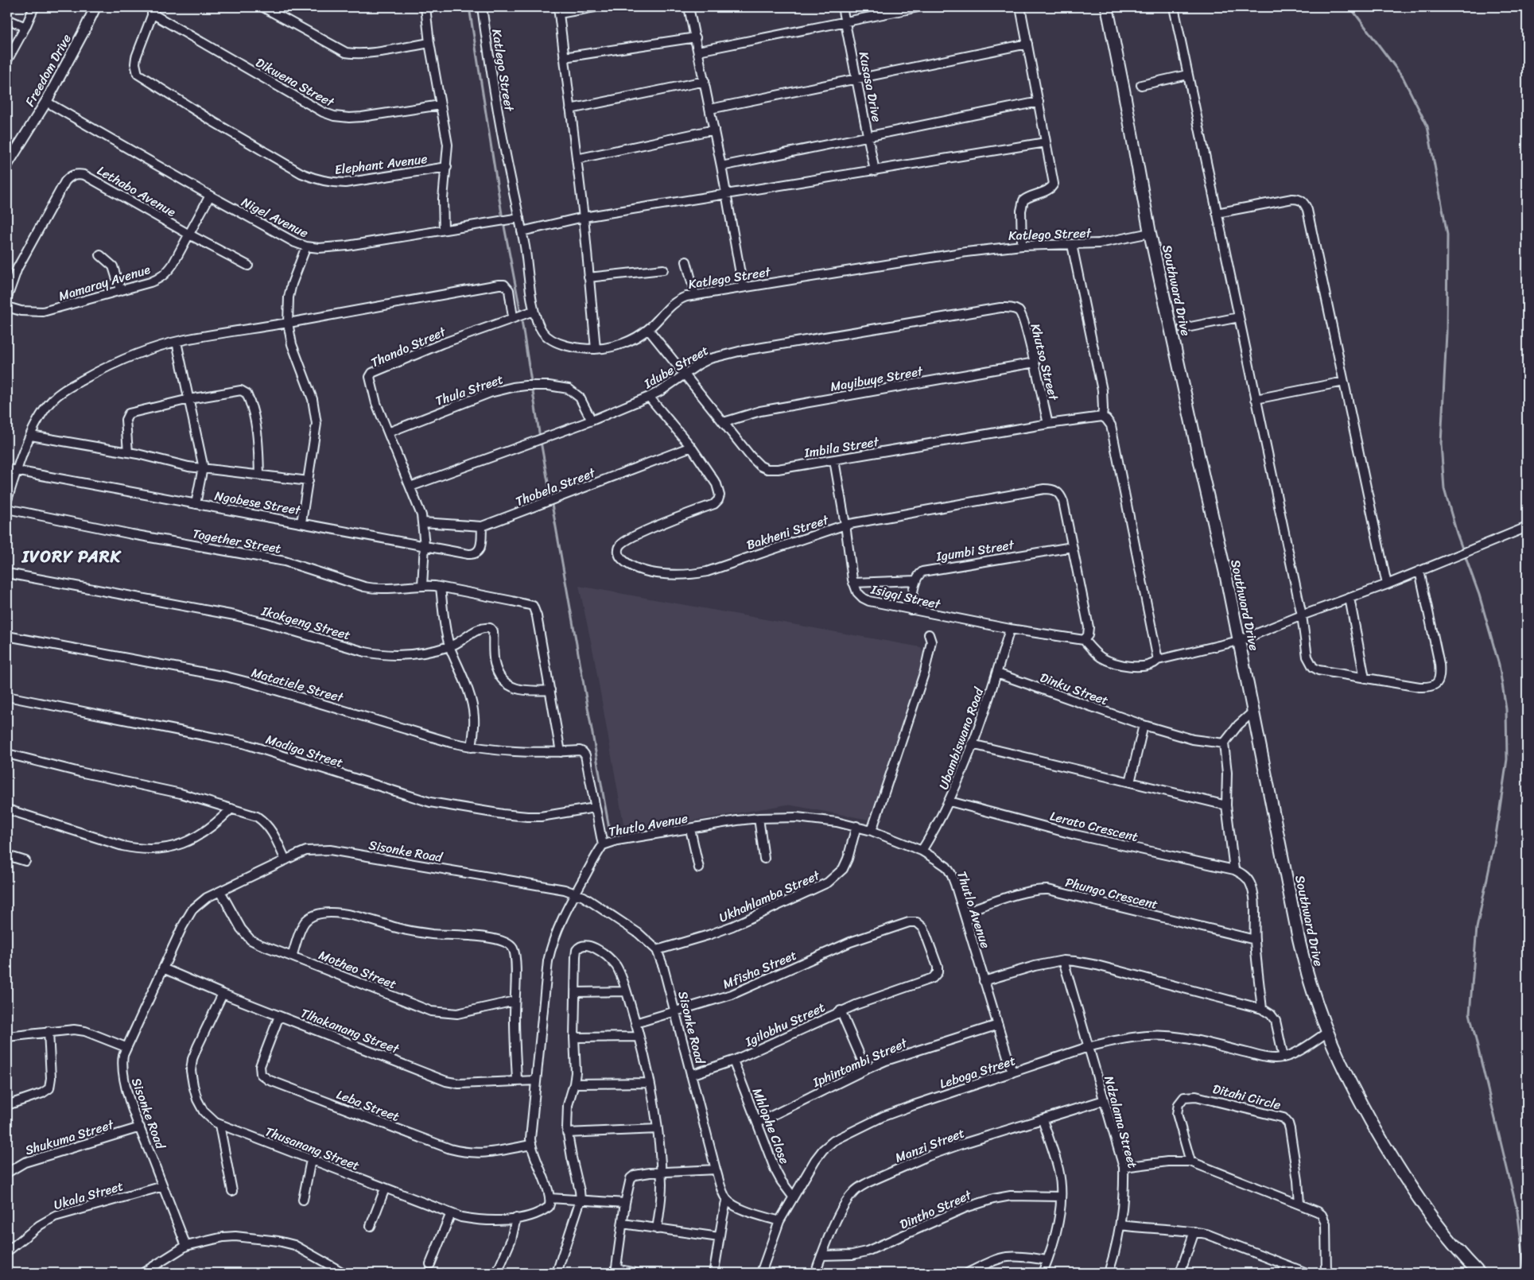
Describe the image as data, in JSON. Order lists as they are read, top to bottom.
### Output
{
  "streets": {
    "main road": ["Southward Drive"],
    "street": [
      "Freedom Drive",
      "Katlego Street",
      "Dikwena Street",
      "Kusasa Drive",
      "Elephant Avenue",
      "Lethabo Avenue",
      "Nigel Avenue",
      "Mamaray Avenue",
      "Thando Street",
      "Khutso Street",
      "Idube Street",
      "Mayibuye Street",
      "Thula Street",
      "Imbila Street",
      "Thobela Street",
      "Ngobese Street",
      "Bakheni Street",
      "Together Street",
      "Igumbi Street",
      "Isigqi Street",
      "Ikokgeng Street",
      "Matatiele Street",
      "Dinku Street",
      "Ubambiswano Road",
      "Madiga Street",
      "Thutlo Avenue",
      "Lerato Crescent",
      "Sisonke Road",
      "Phungo Crescent",
      "Ukhahlamba Street",
      "Motheo Street",
      "Mfisha Street",
      "Igilobhu Street",
      "Tlhakanang Street",
      "Iphintombi Street",
      "Leboga Street",
      "Ditahi Circle",
      "Leba Street",
      "Ndzalama Street",
      "Mhlophe Close",
      "Shukuma Street",
      "Manzi Street",
      "Thusanang Street",
      "Ukala Street",
      "Dintho Street"
    ]
  },
  "crossings": [
    ["Freedom Drive", "Nigel Avenue"],
    ["Katlego Street", "Nigel Avenue"],
    ["Katlego Street", "Southward Drive"],
    ["Katlego Street", "Thando Street"],
    ["Katlego Street", "Imbila Street"],
    ["Dikwena Street", "Elephant Avenue"],
    ["Lethabo Avenue", "Mamaray Avenue"],
    ["Nigel Avenue", "Mamaray Avenue"],
    ["Thando Street", "Idube Street"],
    ["Thando Street", "Thula Street"],
    ["Thando Street", "Thobela Street"],
    ["Thando Street", "Ngobese Street"],
    ["Khutso Street", "Idube Street"],
    ["Khutso Street", "Mayibuye Street"],
    ["Khutso Street", "Imbila Street"],
    ["Idube Street", "Thula Street"],
    ["Idube Street", "Imbila Street"],
    ["Idube Street", "Bakheni Street"],
    ["Mayibuye Street", "Imbila Street"],
    ["Imbila Street", "Isigqi Street"],
    ["Thobela Street", "Ngobese Street"],
    ["Thobela Street", "Bakheni Street"],
    ["Bakheni Street", "Igumbi Street"],
    ["Bakheni Street", "Isigqi Street"],
    ["Together Street", "Ikokgeng Street"],
    ["Isigqi Street", "Ubambiswano Road"],
    ["Matatiele Street", "Madiga Street"],
    ["Dinku Street", "Ubambiswano Road"],
    ["Ubambiswano Road", "Thutlo Avenue"],
    ["Ubambiswano Road", "Lerato Crescent"],
    ["Thutlo Avenue", "Phungo Crescent"],
    ["Thutlo Avenue", "Ukhahlamba Street"],
    ["Thutlo Avenue", "Iphintombi Street"],
    ["Thutlo Avenue", "Leboga Street"],
    ["Sisonke Road", "Ukhahlamba Street"],
    ["Sisonke Road", "Motheo Street"],
    ["Sisonke Road", "Mfisha Street"],
    ["Sisonke Road", "Igilobhu Street"],
    ["Sisonke Road", "Tlhakanang Street"],
    ["Sisonke Road", "Shukuma Street"],
    ["Sisonke Road", "Ukala Street"],
    ["Mfisha Street", "Igilobhu Street"],
    ["Igilobhu Street", "Mhlophe Close"],
    ["Tlhakanang Street", "Leba Street"],
    ["Tlhakanang Street", "Thusanang Street"],
    ["Iphintombi Street", "Mhlophe Close"],
    ["Leboga Street", "Ndzalama Street"],
    ["Leboga Street", "Mhlophe Close"],
    ["Ndzalama Street", "Manzi Street"],
    ["Manzi Street", "Dintho Street"]
  ],
  "districts": ["IVORY PARK"]
}
